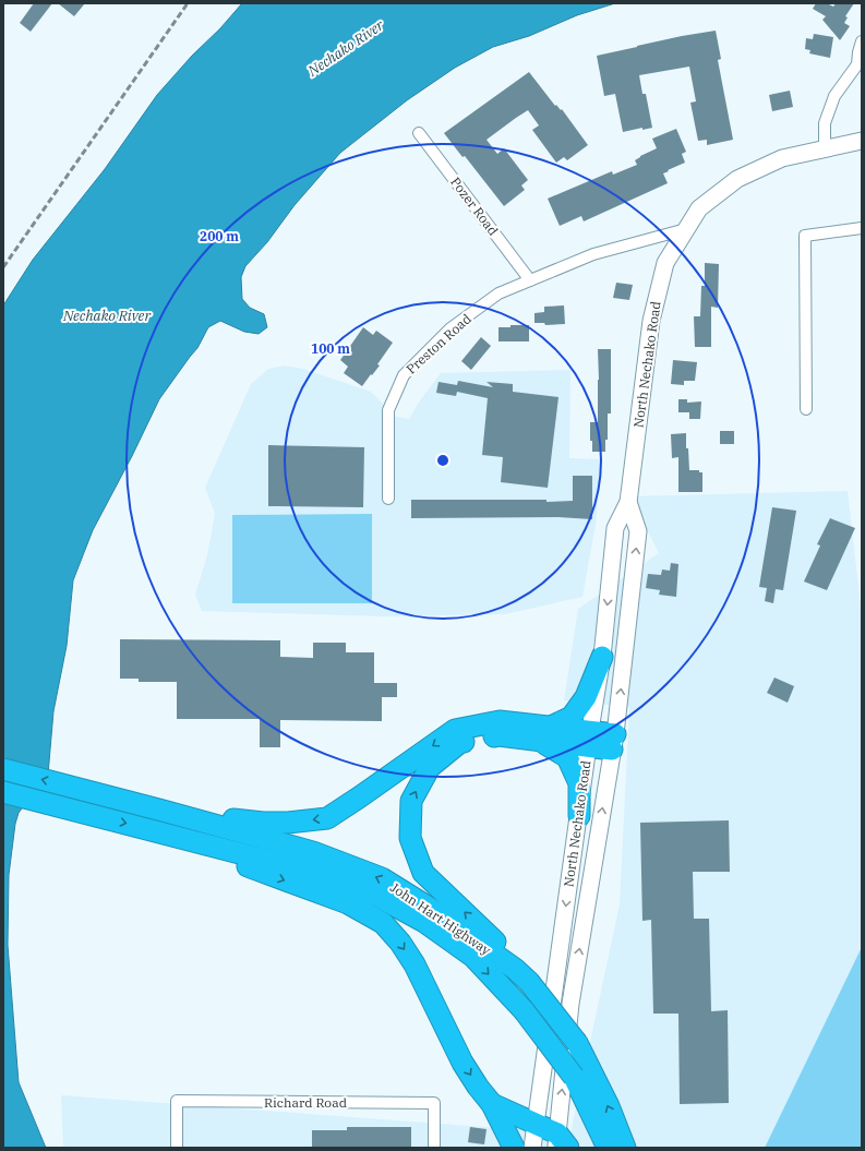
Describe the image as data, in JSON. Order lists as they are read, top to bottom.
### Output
{
  "streets": {
    "highway": ["John Hart Highway"],
    "main road": ["North Nechako Road"],
    "street": ["Pozer Road", "Preston Road", "Richard Road"]
  },
  "crossings": [
    ["Pozer Road", "Preston Road"],
    ["Preston Road", "North Nechako Road"]
  ],
  "water": ["Nechako River"],
  "rings": ["200 m", "100 m"]
}
